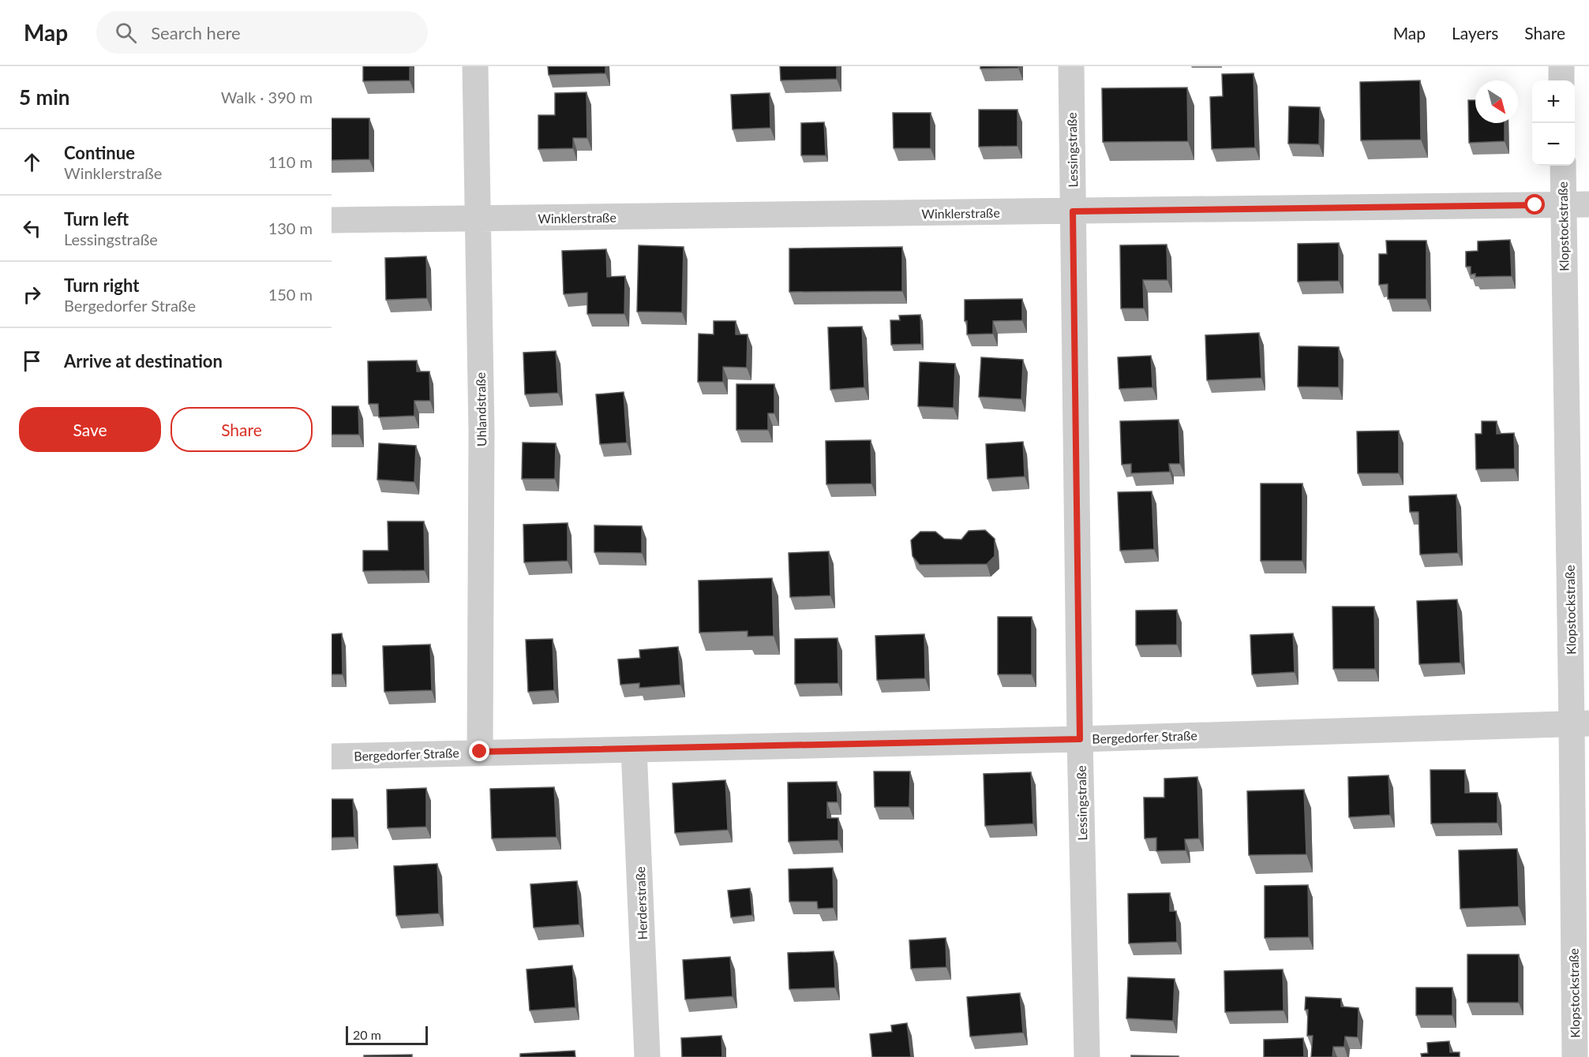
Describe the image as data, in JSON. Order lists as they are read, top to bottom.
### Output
{
  "streets": {
    "street": [
      "Lessingstraße",
      "Winklerstraße",
      "Klopstockstraße",
      "Uhlandstraße",
      "Bergedorfer Straße",
      "Herderstraße"
    ]
  },
  "crossings": [
    ["Lessingstraße", "Winklerstraße"],
    ["Lessingstraße", "Bergedorfer Straße"],
    ["Winklerstraße", "Klopstockstraße"],
    ["Winklerstraße", "Uhlandstraße"],
    ["Klopstockstraße", "Bergedorfer Straße"],
    ["Uhlandstraße", "Bergedorfer Straße"],
    ["Bergedorfer Straße", "Herderstraße"]
  ],
  "scale_bar": "20 m",
  "north": "bottom right",
  "page": {
    "header": "Map",
    "search": "Search here",
    "nav": ["Map", "Layers", "Share"],
    "heading": ["5 min", "Walk · 390 m"],
    "map_buttons": ["+", "−"],
    "list": [
      ["Continue", "Winklerstraße", "110 m"],
      ["Turn left", "Lessingstraße", "130 m"],
      ["Turn right", "Bergedorfer Straße", "150 m"],
      "Arrive at destination"
    ],
    "buttons": ["Save", "Share"],
    "scale": "20 m"
  }
}
